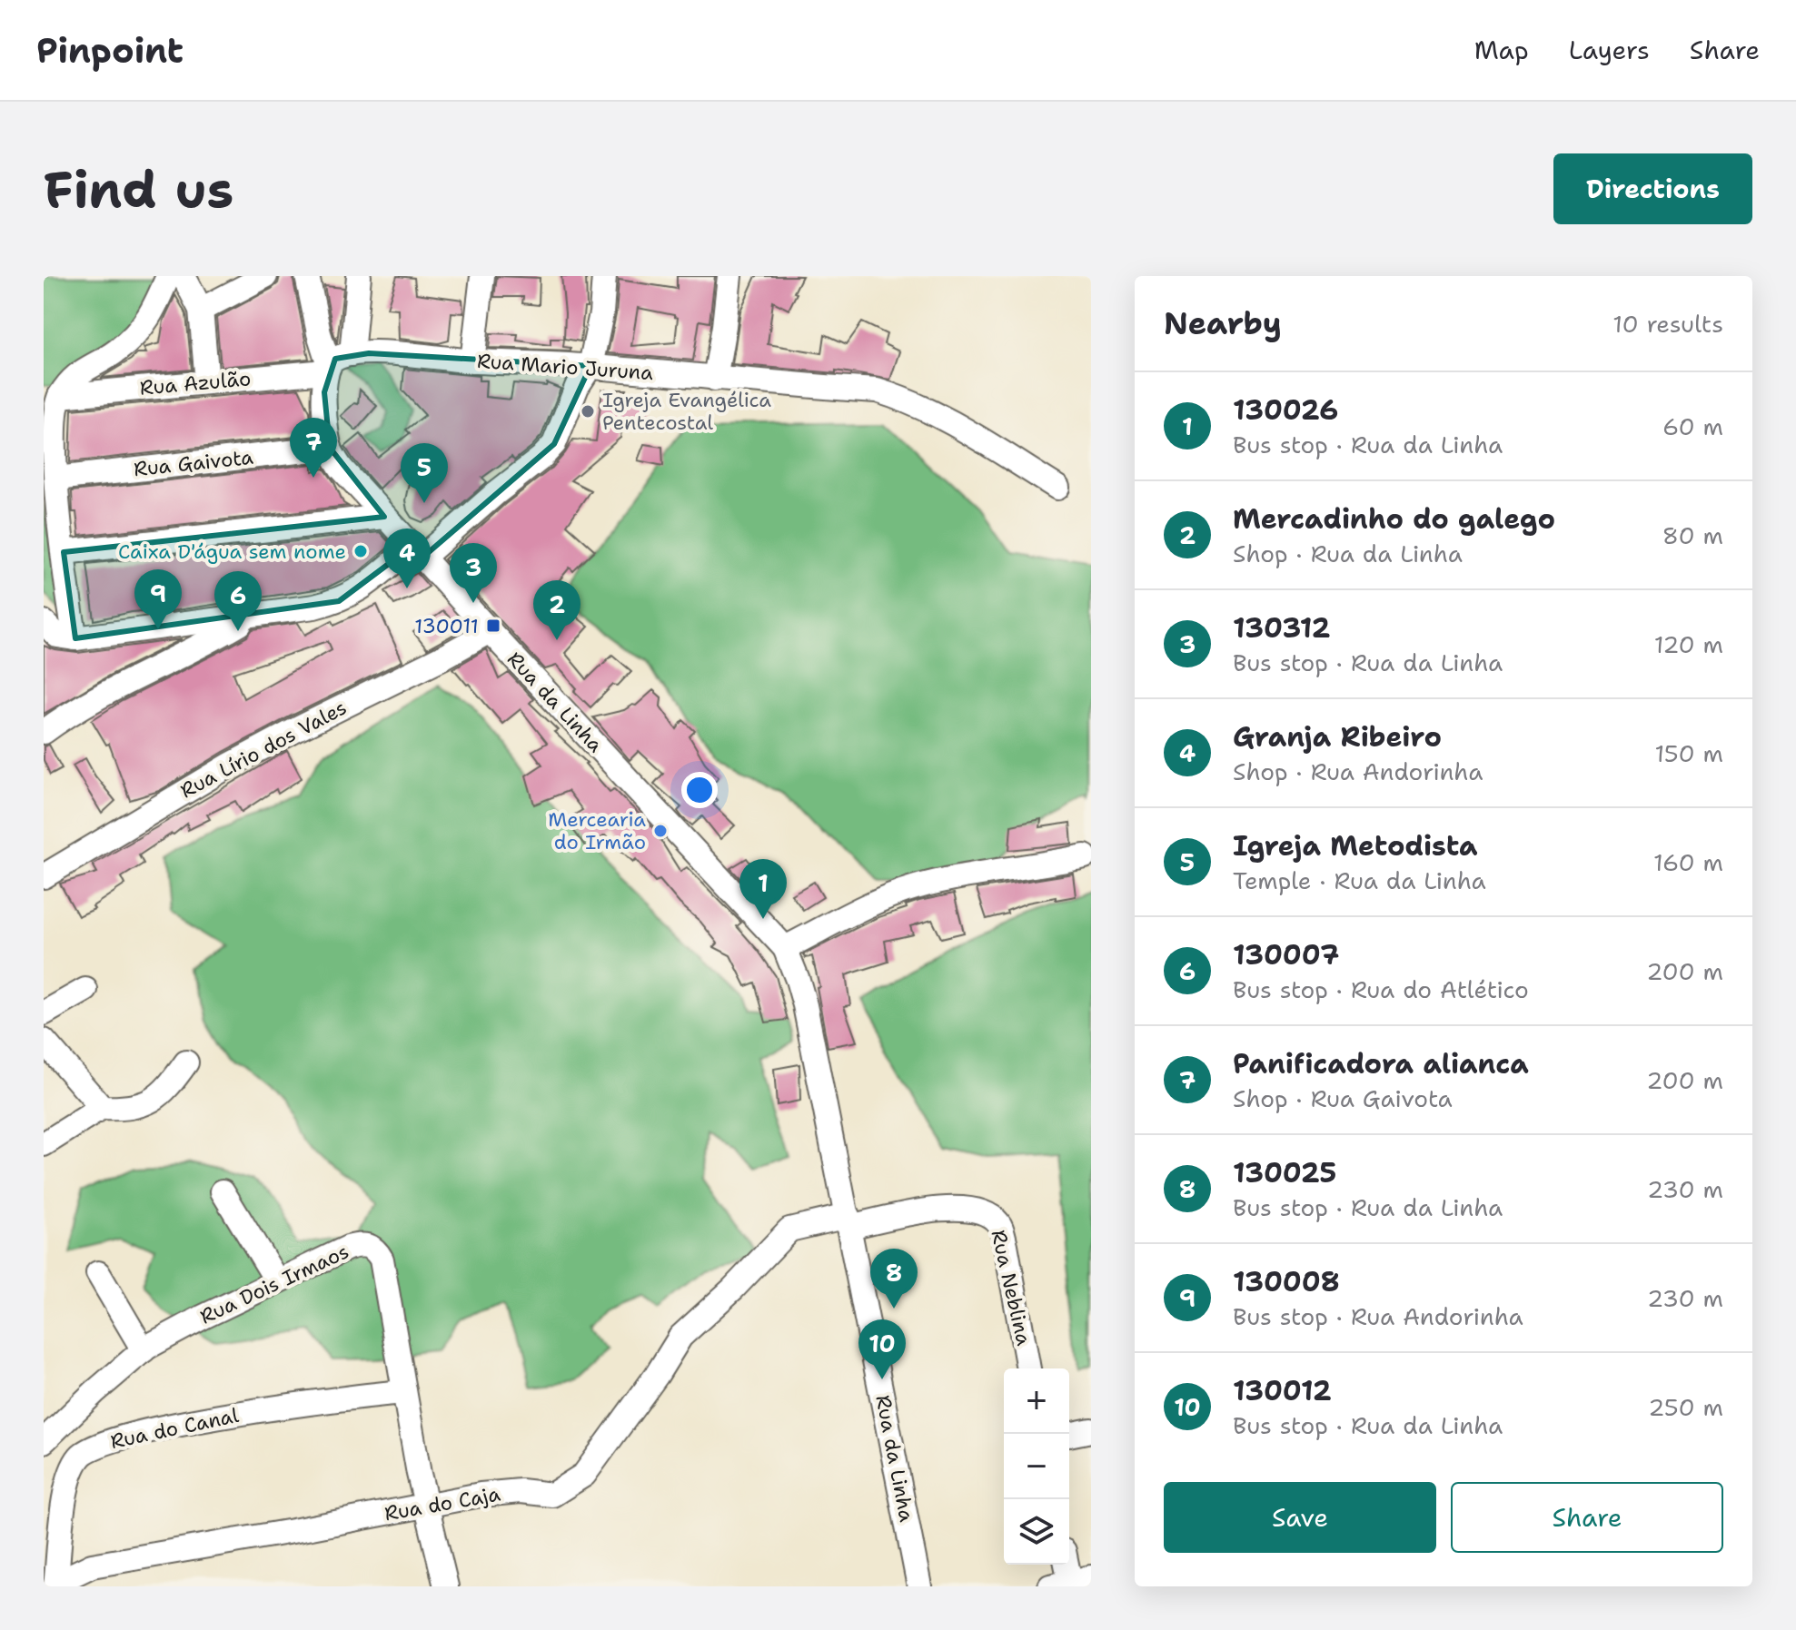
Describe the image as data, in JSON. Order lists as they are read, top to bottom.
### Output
{
  "streets": {
    "street": [
      "Rua Mario Juruna",
      "Rua Azulão",
      "Rua Gaivota",
      "Rua da Linha",
      "Rua Lírio dos Vales",
      "Rua Dois Irmaos",
      "Rua Neblina",
      "Rua do Canal",
      "Rua do Caja"
    ]
  },
  "crossings": [
    ["Rua Azulão", "Rua da Linha"],
    ["Rua Gaivota", "Rua da Linha"],
    ["Rua da Linha", "Rua Lírio dos Vales"],
    ["Rua da Linha", "Rua Neblina"],
    ["Rua da Linha", "Rua do Caja"],
    ["Rua Dois Irmaos", "Rua do Canal"],
    ["Rua Dois Irmaos", "Rua do Caja"],
    ["Rua Neblina", "Rua do Caja"],
    ["Rua do Canal", "Rua do Caja"]
  ],
  "places": {
    "other": ["Igreja Evangélica Pentecostal", "Caixa D'água sem nome", "Mercearia do Irmão"],
    "transit": ["130011"]
  },
  "page": {
    "header": "Pinpoint",
    "nav": ["Map", "Layers", "Share"],
    "buttons": [
      "Directions",
      ["Save", "Share"]
    ],
    "title": "Find us",
    "heading": ["Nearby", "10 results"],
    "list": [
      {
        "mark": "1",
        "name": "130026",
        "note": "Bus stop · Rua da Linha",
        "value": "60 m"
      },
      {
        "mark": "2",
        "name": "Mercadinho do galego",
        "note": "Shop · Rua da Linha",
        "value": "80 m"
      },
      {
        "mark": "3",
        "name": "130312",
        "note": "Bus stop · Rua da Linha",
        "value": "120 m"
      },
      {
        "mark": "4",
        "name": "Granja Ribeiro",
        "note": "Shop · Rua Andorinha",
        "value": "150 m"
      },
      {
        "mark": "5",
        "name": "Igreja Metodista",
        "note": "Temple · Rua da Linha",
        "value": "160 m"
      },
      {
        "mark": "6",
        "name": "130007",
        "note": "Bus stop · Rua do Atlético",
        "value": "200 m"
      },
      {
        "mark": "7",
        "name": "Panificadora alianca",
        "note": "Shop · Rua Gaivota",
        "value": "200 m"
      },
      {
        "mark": "8",
        "name": "130025",
        "note": "Bus stop · Rua da Linha",
        "value": "230 m"
      },
      {
        "mark": "9",
        "name": "130008",
        "note": "Bus stop · Rua Andorinha",
        "value": "230 m"
      },
      {
        "mark": "10",
        "name": "130012",
        "note": "Bus stop · Rua da Linha",
        "value": "250 m"
      }
    ],
    "pins": [
      "7",
      "5",
      "4",
      "3",
      "9",
      "6",
      "2",
      "1",
      "8",
      "10"
    ],
    "map_buttons": ["+", "−"]
  }
}
